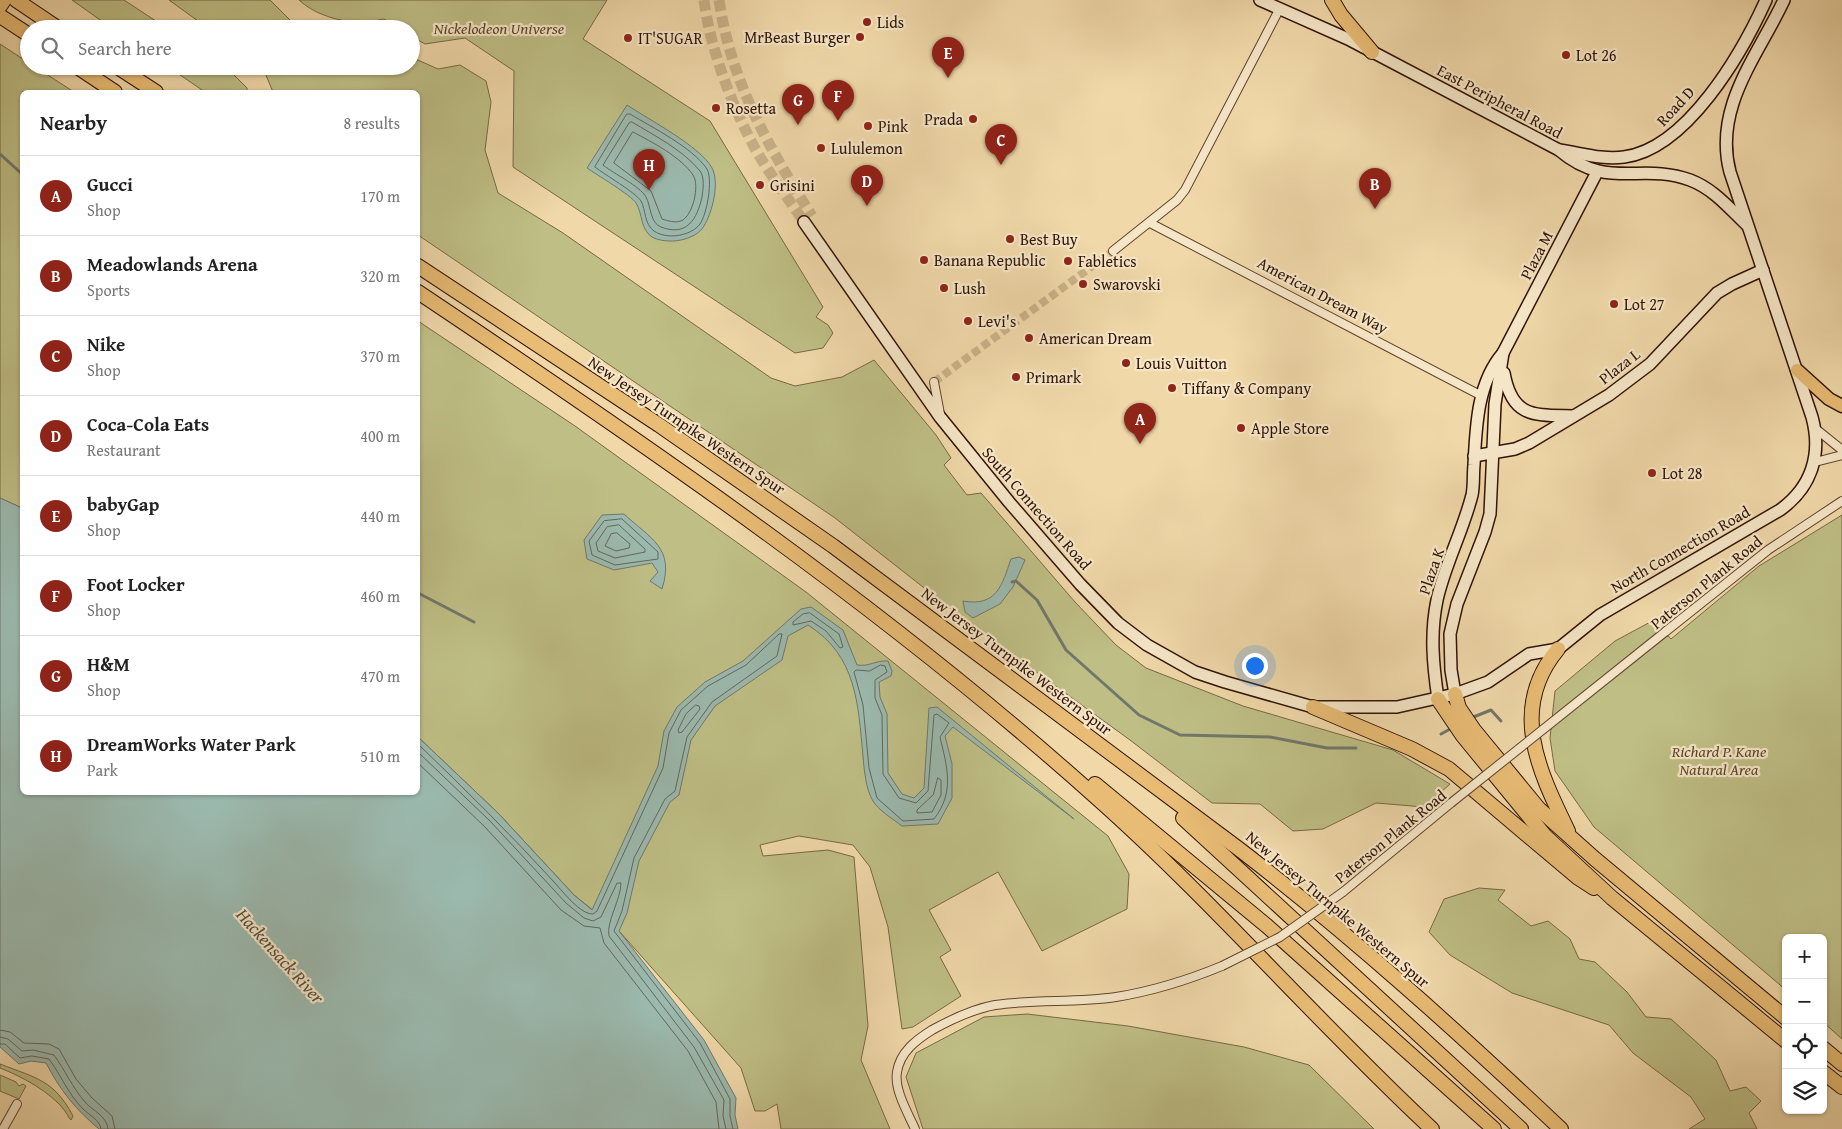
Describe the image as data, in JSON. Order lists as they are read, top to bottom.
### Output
{
  "streets": {
    "highway": ["New Jersey Turnpike Western Spur"],
    "street": [
      "East Peripheral Road",
      "Road D",
      "Plaza M",
      "American Dream Way",
      "Plaza L",
      "South Connection Road",
      "North Connection Road",
      "Plaza K",
      "Paterson Plank Road"
    ]
  },
  "crossings": [
    ["East Peripheral Road", "Road D"],
    ["East Peripheral Road", "Plaza M"],
    ["East Peripheral Road", "North Connection Road"],
    ["Plaza M", "American Dream Way"],
    ["Plaza M", "Plaza L"],
    ["Plaza M", "Plaza K"],
    ["Plaza L", "North Connection Road"],
    ["Plaza L", "Plaza K"],
    ["South Connection Road", "North Connection Road"],
    ["North Connection Road", "Plaza K"]
  ],
  "water": ["Hackensack River"],
  "parks": ["Nickelodeon Universe", "Richard P. Kane Natural Area"],
  "places": [
    "Lids",
    "MrBeast Burger",
    "IT'SUGAR",
    "Lot 26",
    "Rosetta",
    "Prada",
    "Pink",
    "Lululemon",
    "Grisini",
    "Best Buy",
    "Banana Republic",
    "Fabletics",
    "Swarovski",
    "Lush",
    "Lot 27",
    "Levi's",
    "American Dream",
    "Louis Vuitton",
    "Primark",
    "Tiffany & Company",
    "Apple Store",
    "Lot 28"
  ],
  "page": {
    "search": "Search here",
    "pins": [
      "E",
      "F",
      "G",
      "C",
      "H",
      "D",
      "B",
      "A"
    ],
    "heading": ["Nearby", "8 results"],
    "list": [
      {
        "mark": "A",
        "name": "Gucci",
        "note": "Shop",
        "value": "170 m"
      },
      {
        "mark": "B",
        "name": "Meadowlands Arena",
        "note": "Sports",
        "value": "320 m"
      },
      {
        "mark": "C",
        "name": "Nike",
        "note": "Shop",
        "value": "370 m"
      },
      {
        "mark": "D",
        "name": "Coca-Cola Eats",
        "note": "Restaurant",
        "value": "400 m"
      },
      {
        "mark": "E",
        "name": "babyGap",
        "note": "Shop",
        "value": "440 m"
      },
      {
        "mark": "F",
        "name": "Foot Locker",
        "note": "Shop",
        "value": "460 m"
      },
      {
        "mark": "G",
        "name": "H&M",
        "note": "Shop",
        "value": "470 m"
      },
      {
        "mark": "H",
        "name": "DreamWorks Water Park",
        "note": "Park",
        "value": "510 m"
      }
    ],
    "map_buttons": ["+", "−"]
  }
}
